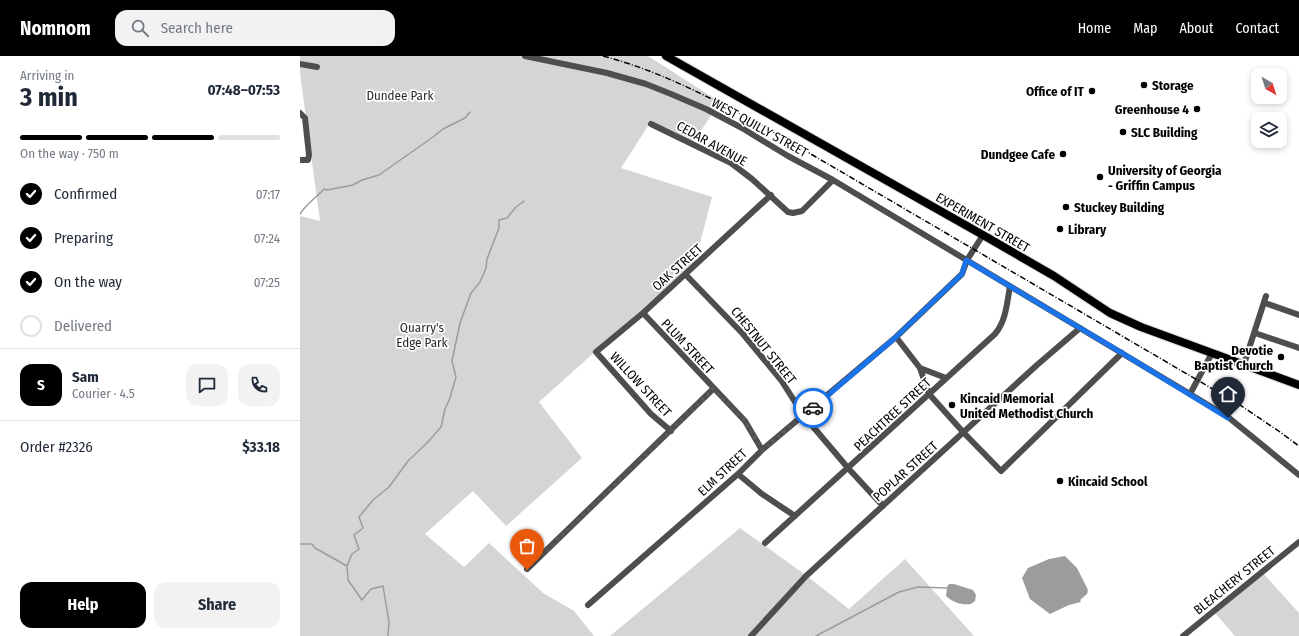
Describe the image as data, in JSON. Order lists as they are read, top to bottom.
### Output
{
  "streets": {
    "main road": ["EXPERIMENT STREET"],
    "street": [
      "WEST QUILLY STREET",
      "CEDAR AVENUE",
      "OAK STREET",
      "CHESTNUT STREET",
      "PLUM STREET",
      "WILLOW STREET",
      "PEACHTREE STREET",
      "POPLAR STREET",
      "ELM STREET",
      "BLEACHERY STREET"
    ]
  },
  "crossings": [
    ["WEST QUILLY STREET", "CEDAR AVENUE"],
    ["WEST QUILLY STREET", "PEACHTREE STREET"],
    ["WEST QUILLY STREET", "POPLAR STREET"],
    ["WEST QUILLY STREET", "ELM STREET"],
    ["CEDAR AVENUE", "OAK STREET"],
    ["EXPERIMENT STREET", "ELM STREET"],
    ["OAK STREET", "CHESTNUT STREET"],
    ["OAK STREET", "PLUM STREET"],
    ["OAK STREET", "WILLOW STREET"],
    ["CHESTNUT STREET", "PEACHTREE STREET"],
    ["CHESTNUT STREET", "POPLAR STREET"],
    ["CHESTNUT STREET", "ELM STREET"],
    ["PLUM STREET", "ELM STREET"]
  ],
  "parks": ["Dundee Park", "Quarry's Edge Park"],
  "places": [
    "Storage",
    "Office of IT",
    "Greenhouse 4",
    "SLC Building",
    "Dundgee Cafe",
    "University of Georgia - Griffin Campus",
    "Stuckey Building",
    "Library",
    "Devotie Baptist Church",
    "Kincaid Memorial United Methodist Church",
    "Kincaid School"
  ],
  "north": "bottom right",
  "page": {
    "header": "Nomnom",
    "search": "Search here",
    "nav": [
      "Home",
      "Map",
      "About",
      "Contact"
    ],
    "heading": ["3 min", "Arriving in", "07:48–07:53"],
    "panel": [
      "Sam",
      "Courier · 4.5",
      "Order #2326",
      "$33.18"
    ],
    "bar": "On the way · 750 m",
    "list": [
      ["Confirmed", "07:17"],
      ["Preparing", "07:24"],
      ["On the way", "07:25"],
      "Delivered"
    ],
    "round": "S",
    "buttons": ["Help", "Share"]
  }
}
